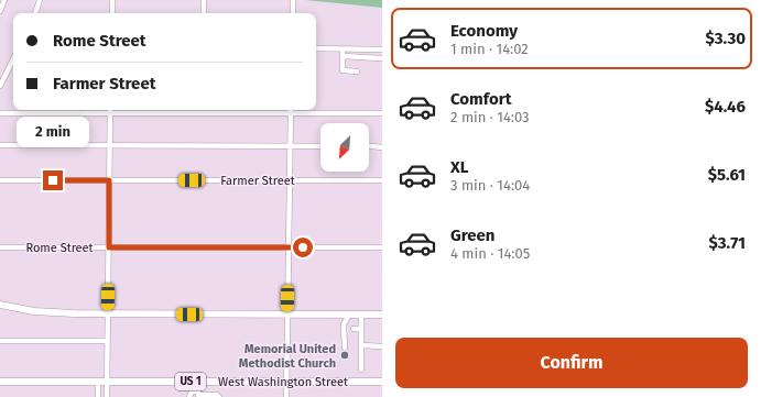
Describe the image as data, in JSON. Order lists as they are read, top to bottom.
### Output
{
  "streets": {
    "main road": ["US 1", "West Washington Street"],
    "street": ["Farmer Street", "Rome Street"]
  },
  "places": ["Memorial United Methodist Church"],
  "north": "bottom left",
  "page": {
    "list": [
      {
        "name": "Economy",
        "note": "1 min · 14:02",
        "value": "$3.30"
      },
      {
        "name": "Comfort",
        "note": "2 min · 14:03",
        "value": "$4.46"
      },
      {
        "name": "XL",
        "note": "3 min · 14:04",
        "value": "$5.61"
      },
      {
        "name": "Green",
        "note": "4 min · 14:05",
        "value": "$3.71"
      }
    ],
    "banner": ["Rome Street", "Farmer Street"],
    "bubble": "2 min",
    "buttons": "Confirm"
  }
}
